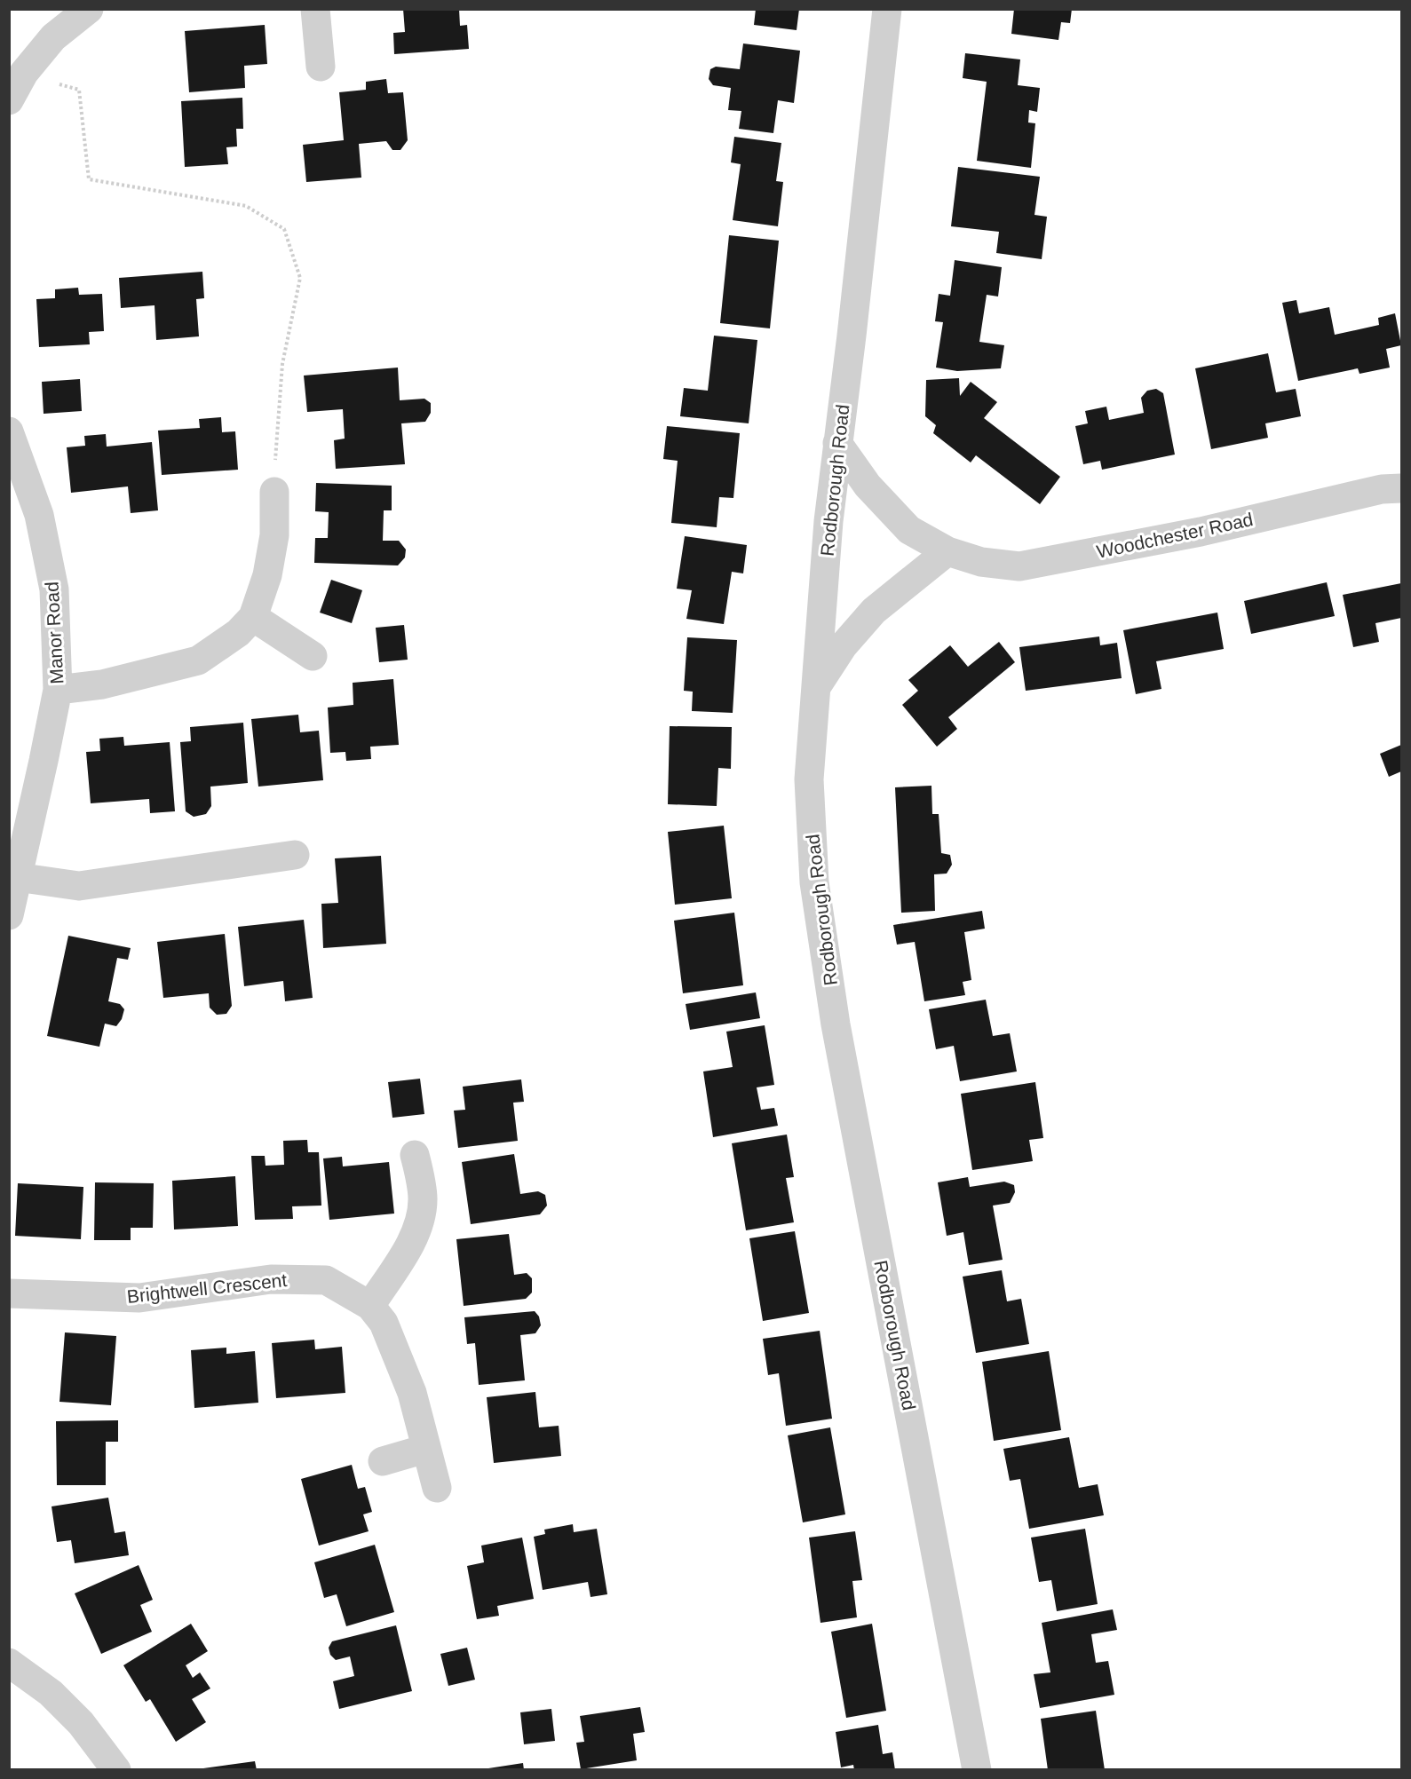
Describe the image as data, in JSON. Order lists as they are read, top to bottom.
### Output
{
  "streets": {
    "street": [
      "Rodborough Road",
      "Woodchester Road",
      "Manor Road",
      "Brightwell Crescent"
    ]
  },
  "crossings": [
    ["Rodborough Road", "Woodchester Road"]
  ]
}
